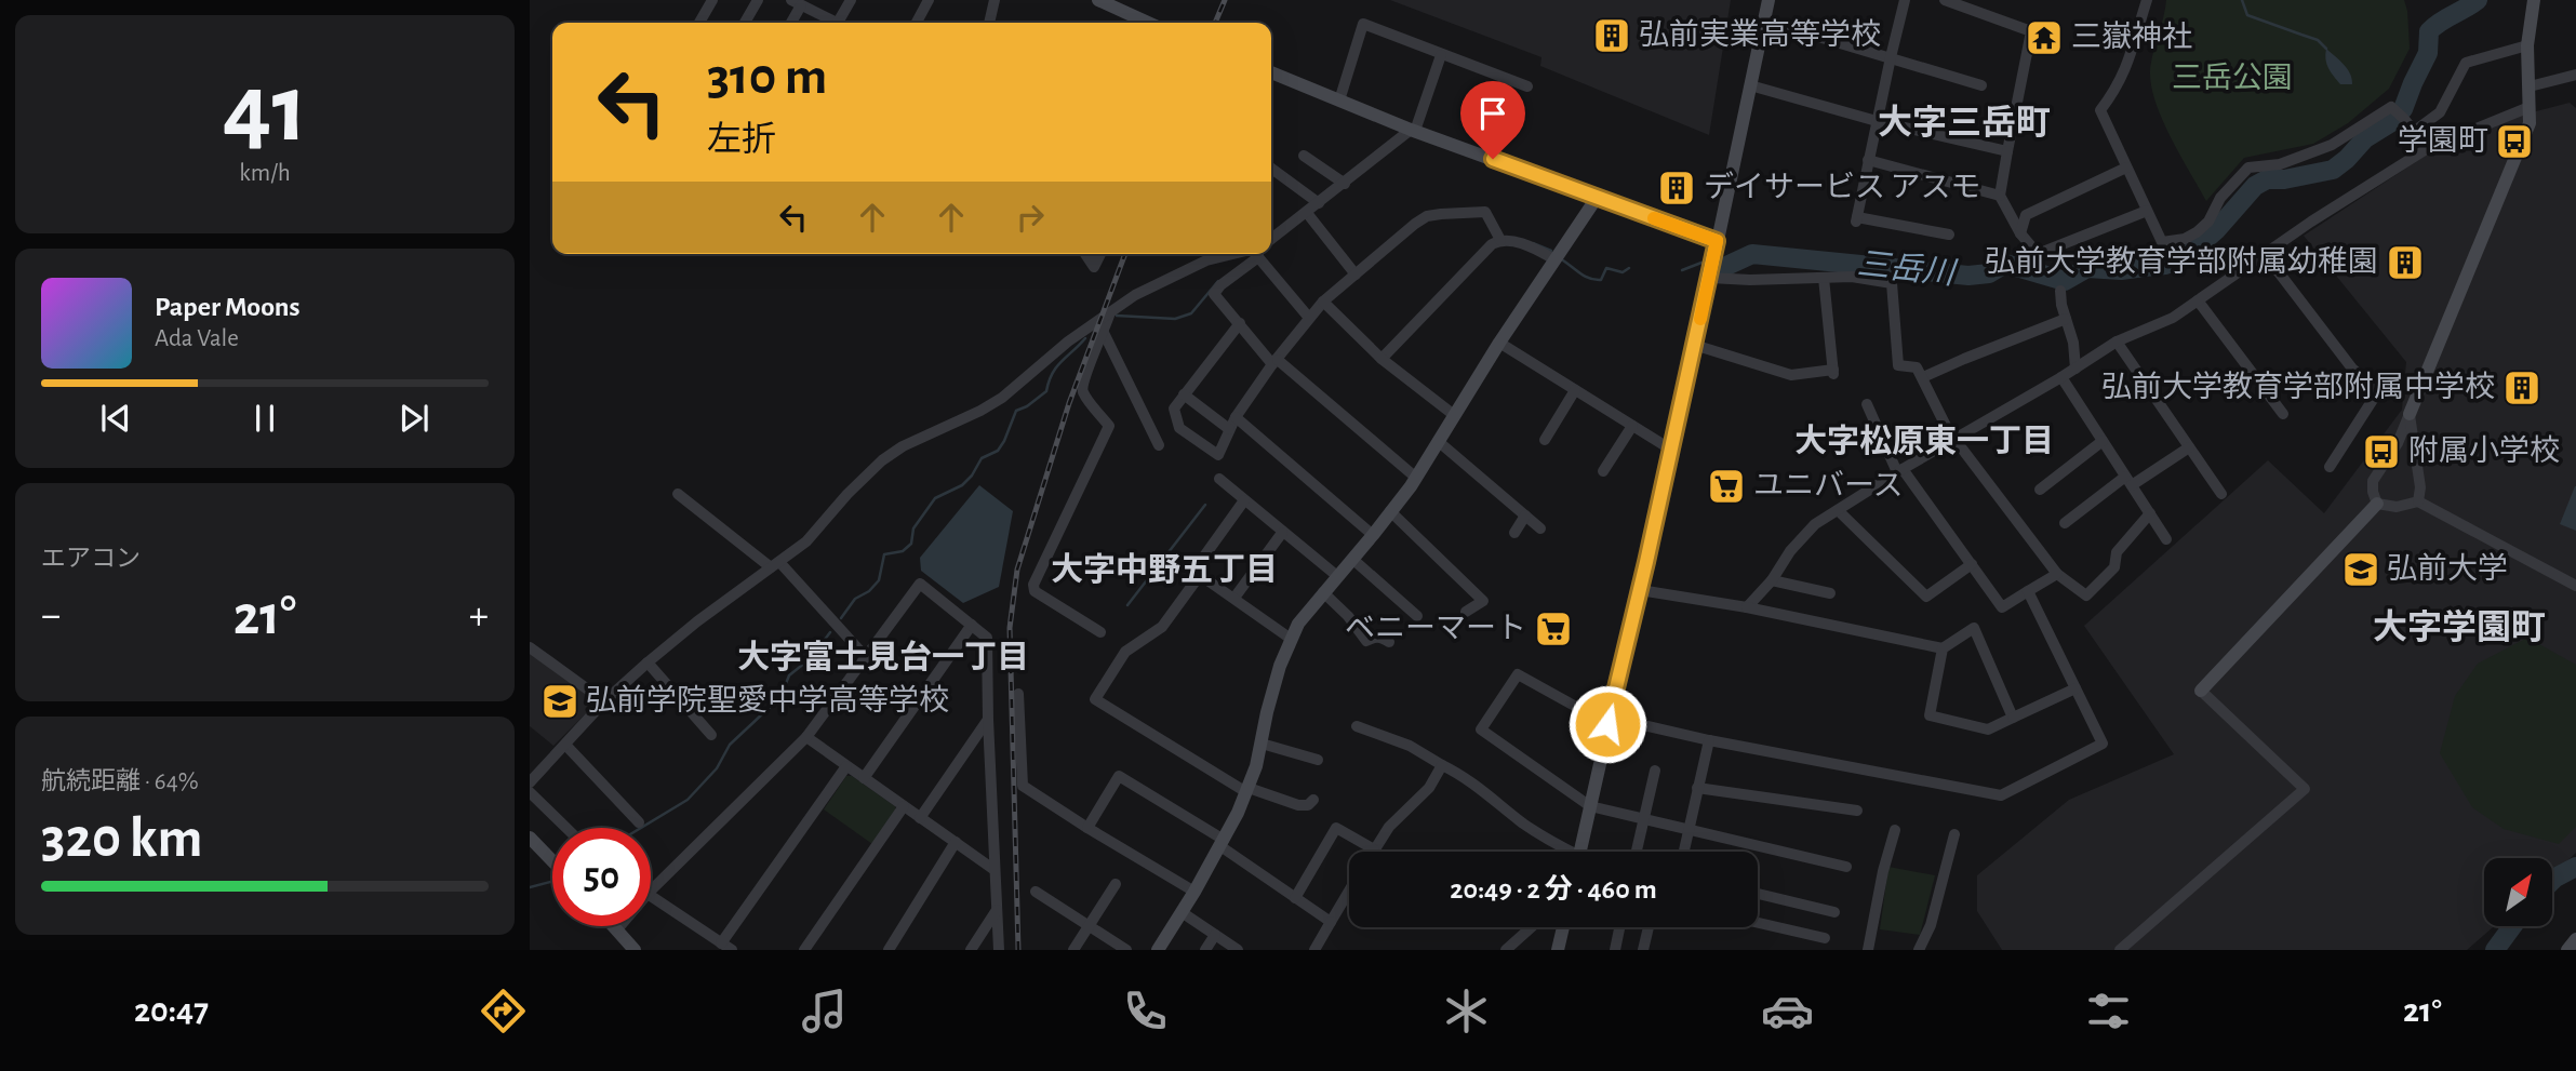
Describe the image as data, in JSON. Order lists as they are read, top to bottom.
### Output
{
  "districts": [
    "大字三岳町",
    "大字松原東一丁目",
    "大字中野五丁目",
    "大字学園町",
    "大字富士見台一丁目"
  ],
  "water": ["三岳川"],
  "parks": ["三岳公園"],
  "places": {
    "building": [
      "弘前実業高等学校",
      "デイサービス アスモ",
      "弘前大学教育学部附属幼稚園",
      "弘前大学教育学部附属中学校"
    ],
    "temple": ["三嶽神社"],
    "bus stop": ["学園町", "附属小学校"],
    "supermarket": ["ユニバース", "ベニーマート"],
    "school or university": ["弘前大学", "弘前学院聖愛中学高等学校"]
  },
  "north": "top right",
  "page": {
    "tile": [
      ["41", "km/h"],
      "エアコン",
      ["航続距離 · 64%", "320 km"]
    ],
    "turn": ["310 m", "左折"],
    "song": ["Paper Moons", "Ada Vale"],
    "heat": ["−", "21°", "+"],
    "limit": "50",
    "trip": "20:49 · 2 分 · 460 m",
    "tabs": ["20:47", "21°"]
  }
}
